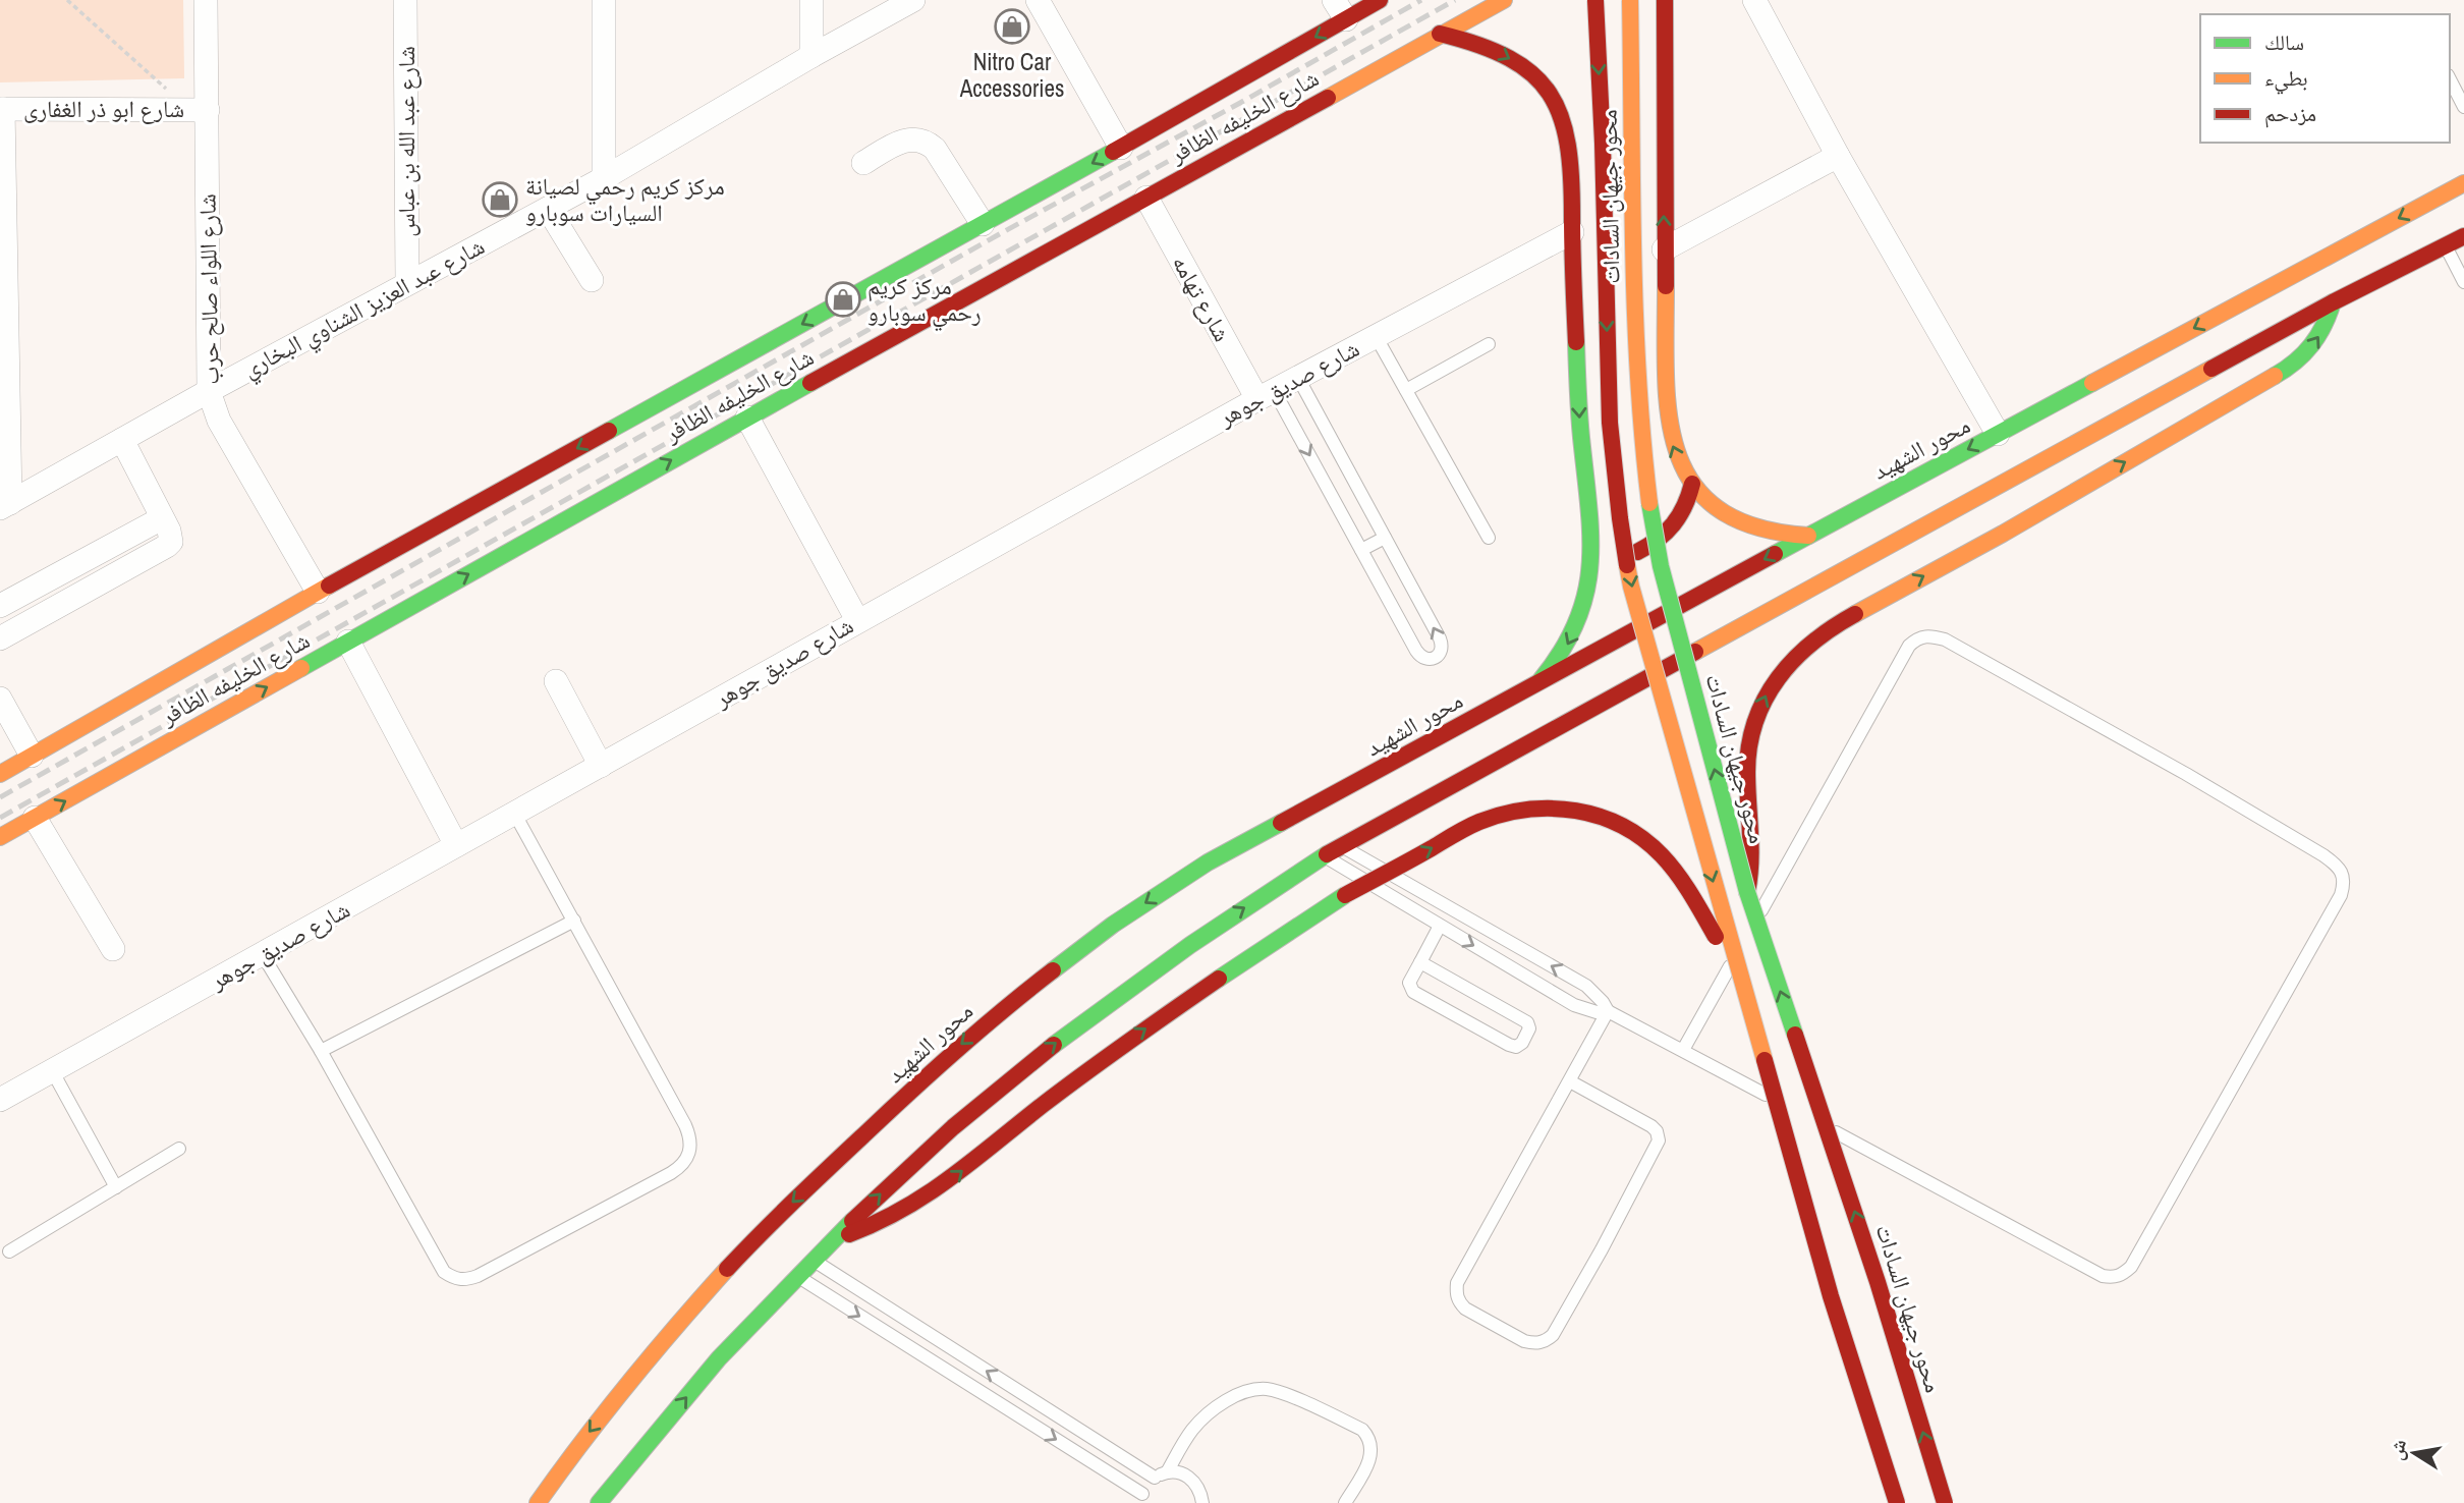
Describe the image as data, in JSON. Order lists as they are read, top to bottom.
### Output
{
  "streets": {
    "main road": ["شارع الخليفه الظافر", "محور جيهان السادات", "محور الشهيد"],
    "street": [
      "شارع ابو ذر الغفارى",
      "شارع عبد الله بن عباس",
      "شارع اللواء صالح حرب",
      "شارع تهامه",
      "شارع عبد العزيز الشناوي البخاري",
      "شارع صديق جوهر"
    ]
  },
  "crossings": [
    ["شارع ابو ذر الغفارى", "شارع اللواء صالح حرب"],
    ["شارع الخليفه الظافر", "شارع اللواء صالح حرب"],
    ["شارع الخليفه الظافر", "شارع تهامه"],
    ["شارع عبد الله بن عباس", "شارع عبد العزيز الشناوي البخاري"],
    ["شارع اللواء صالح حرب", "شارع عبد العزيز الشناوي البخاري"],
    ["شارع تهامه", "شارع صديق جوهر"]
  ],
  "places": {
    "shop": ["Nitro Car Accessories", "مركز كريم رحمي لصيانة السيارات سوبارو", "مركز كريم رحمي سوبارو"]
  },
  "legend": ["سالك", "بطيء", "مزدحم"],
  "north": "left"
}
